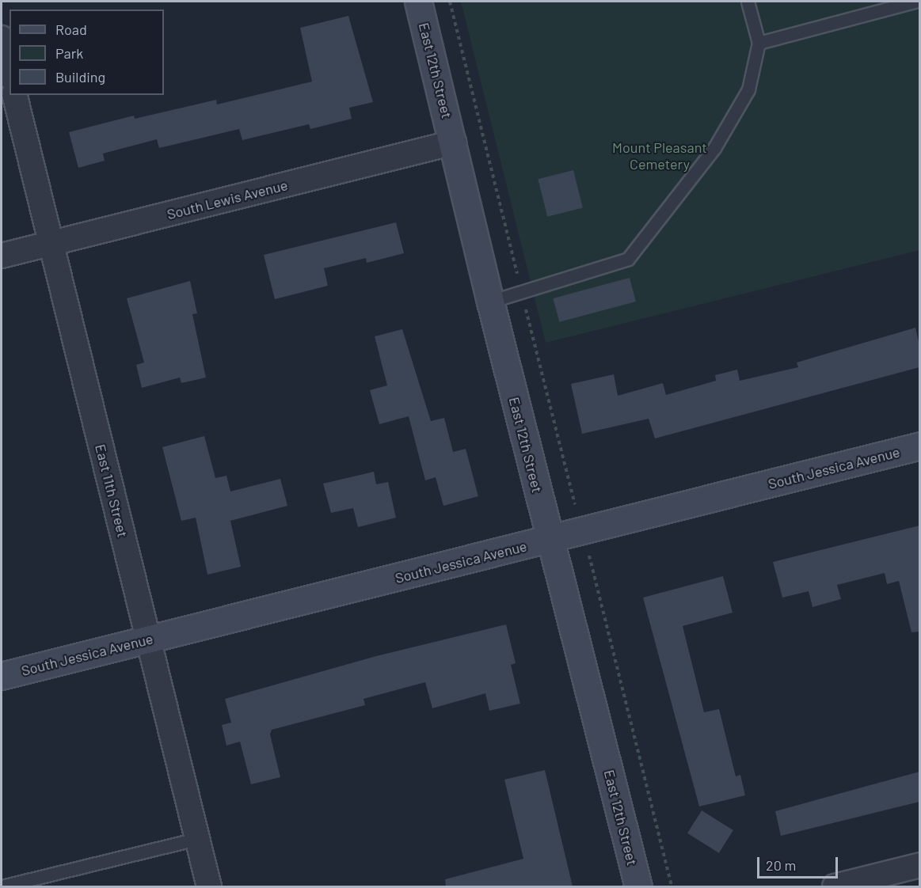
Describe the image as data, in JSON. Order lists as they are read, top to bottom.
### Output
{
  "streets": {
    "street": [
      "East 12th Street",
      "South Lewis Avenue",
      "South Jessica Avenue",
      "East 11th Street"
    ]
  },
  "crossings": [
    ["East 12th Street", "South Lewis Avenue"],
    ["East 12th Street", "South Jessica Avenue"],
    ["South Lewis Avenue", "East 11th Street"],
    ["South Jessica Avenue", "East 11th Street"]
  ],
  "parks": ["Mount Pleasant Cemetery"],
  "legend": ["Road", "Park", "Building"],
  "scale_bar": "20 m"
}
